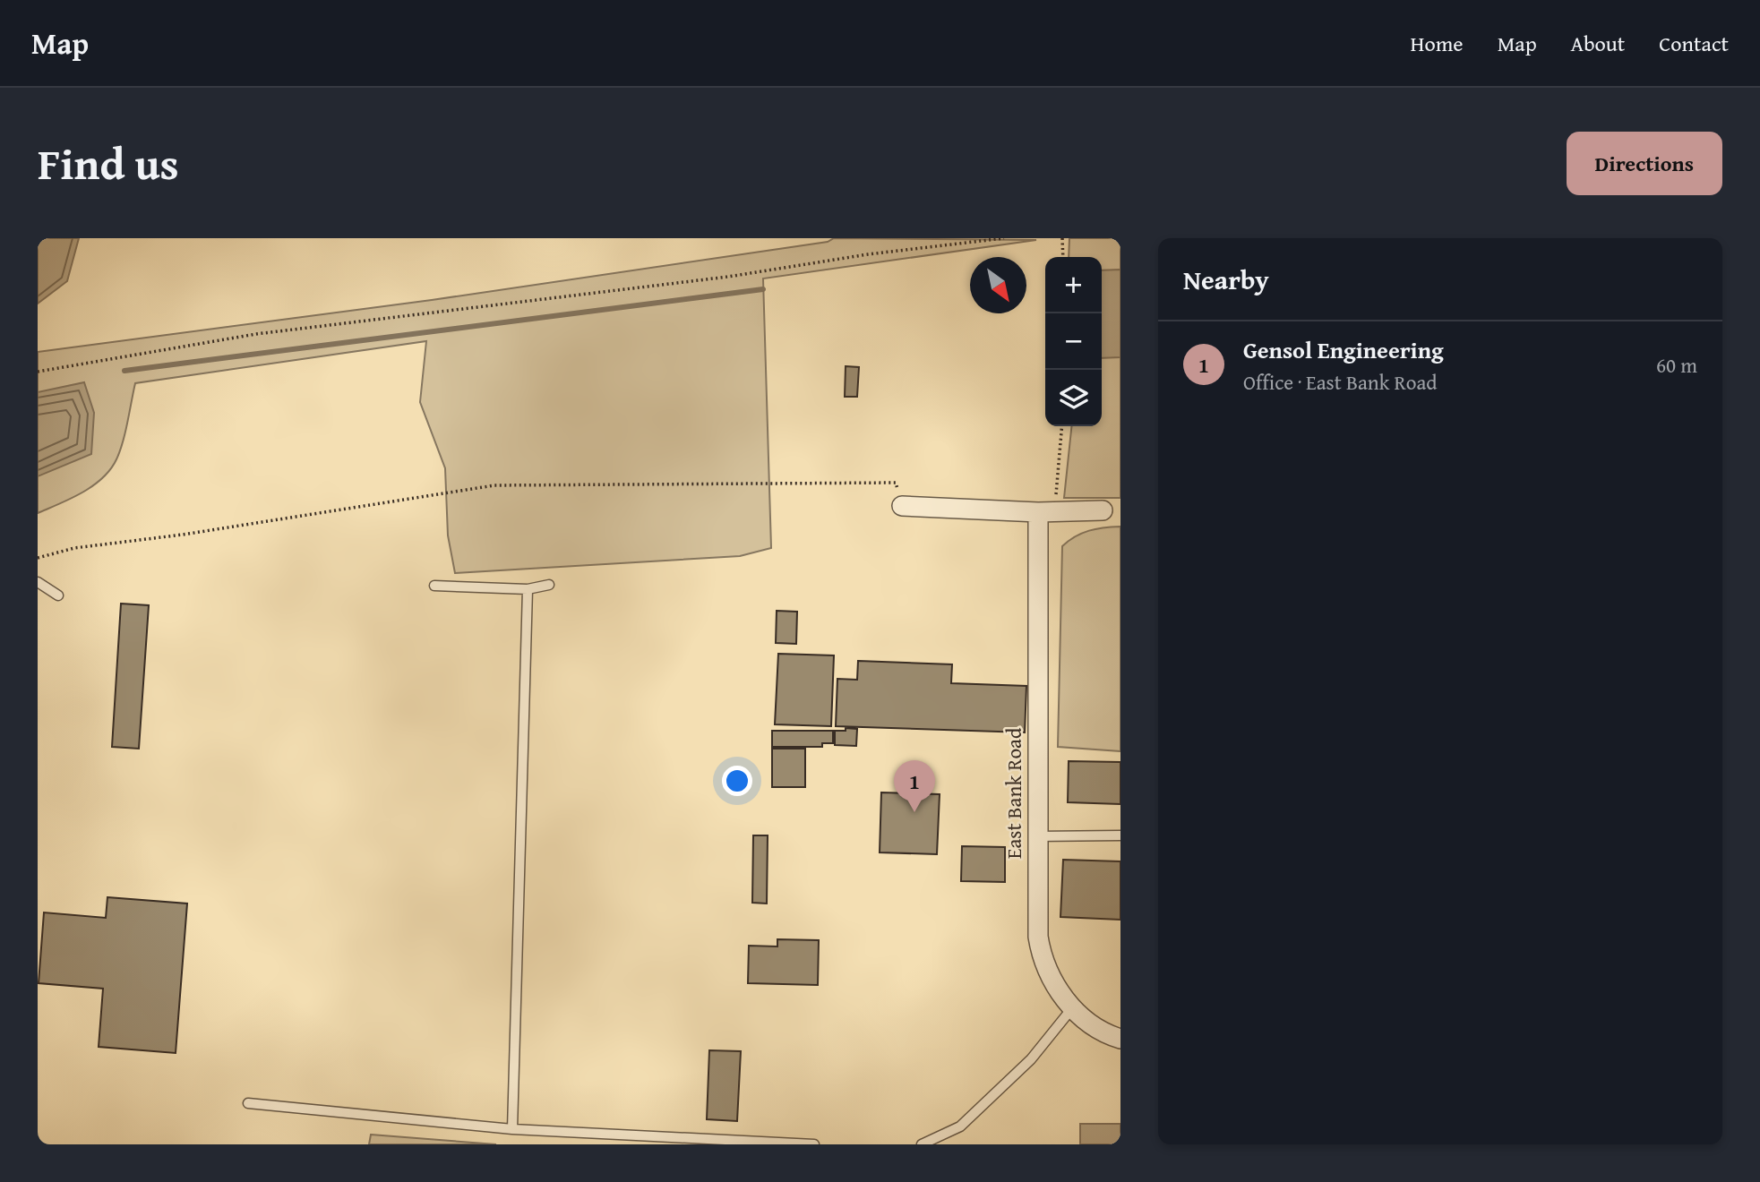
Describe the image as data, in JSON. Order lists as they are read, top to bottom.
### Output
{
  "streets": {
    "street": ["East Bank Road"]
  },
  "north": "bottom right",
  "page": {
    "header": "Map",
    "nav": [
      "Home",
      "Map",
      "About",
      "Contact"
    ],
    "title": "Find us",
    "buttons": "Directions",
    "heading": "Nearby",
    "map_buttons": ["+", "−"],
    "list": [
      {
        "mark": "1",
        "name": "Gensol Engineering",
        "note": "Office · East Bank Road",
        "value": "60 m"
      }
    ],
    "pins": "1"
  }
}
